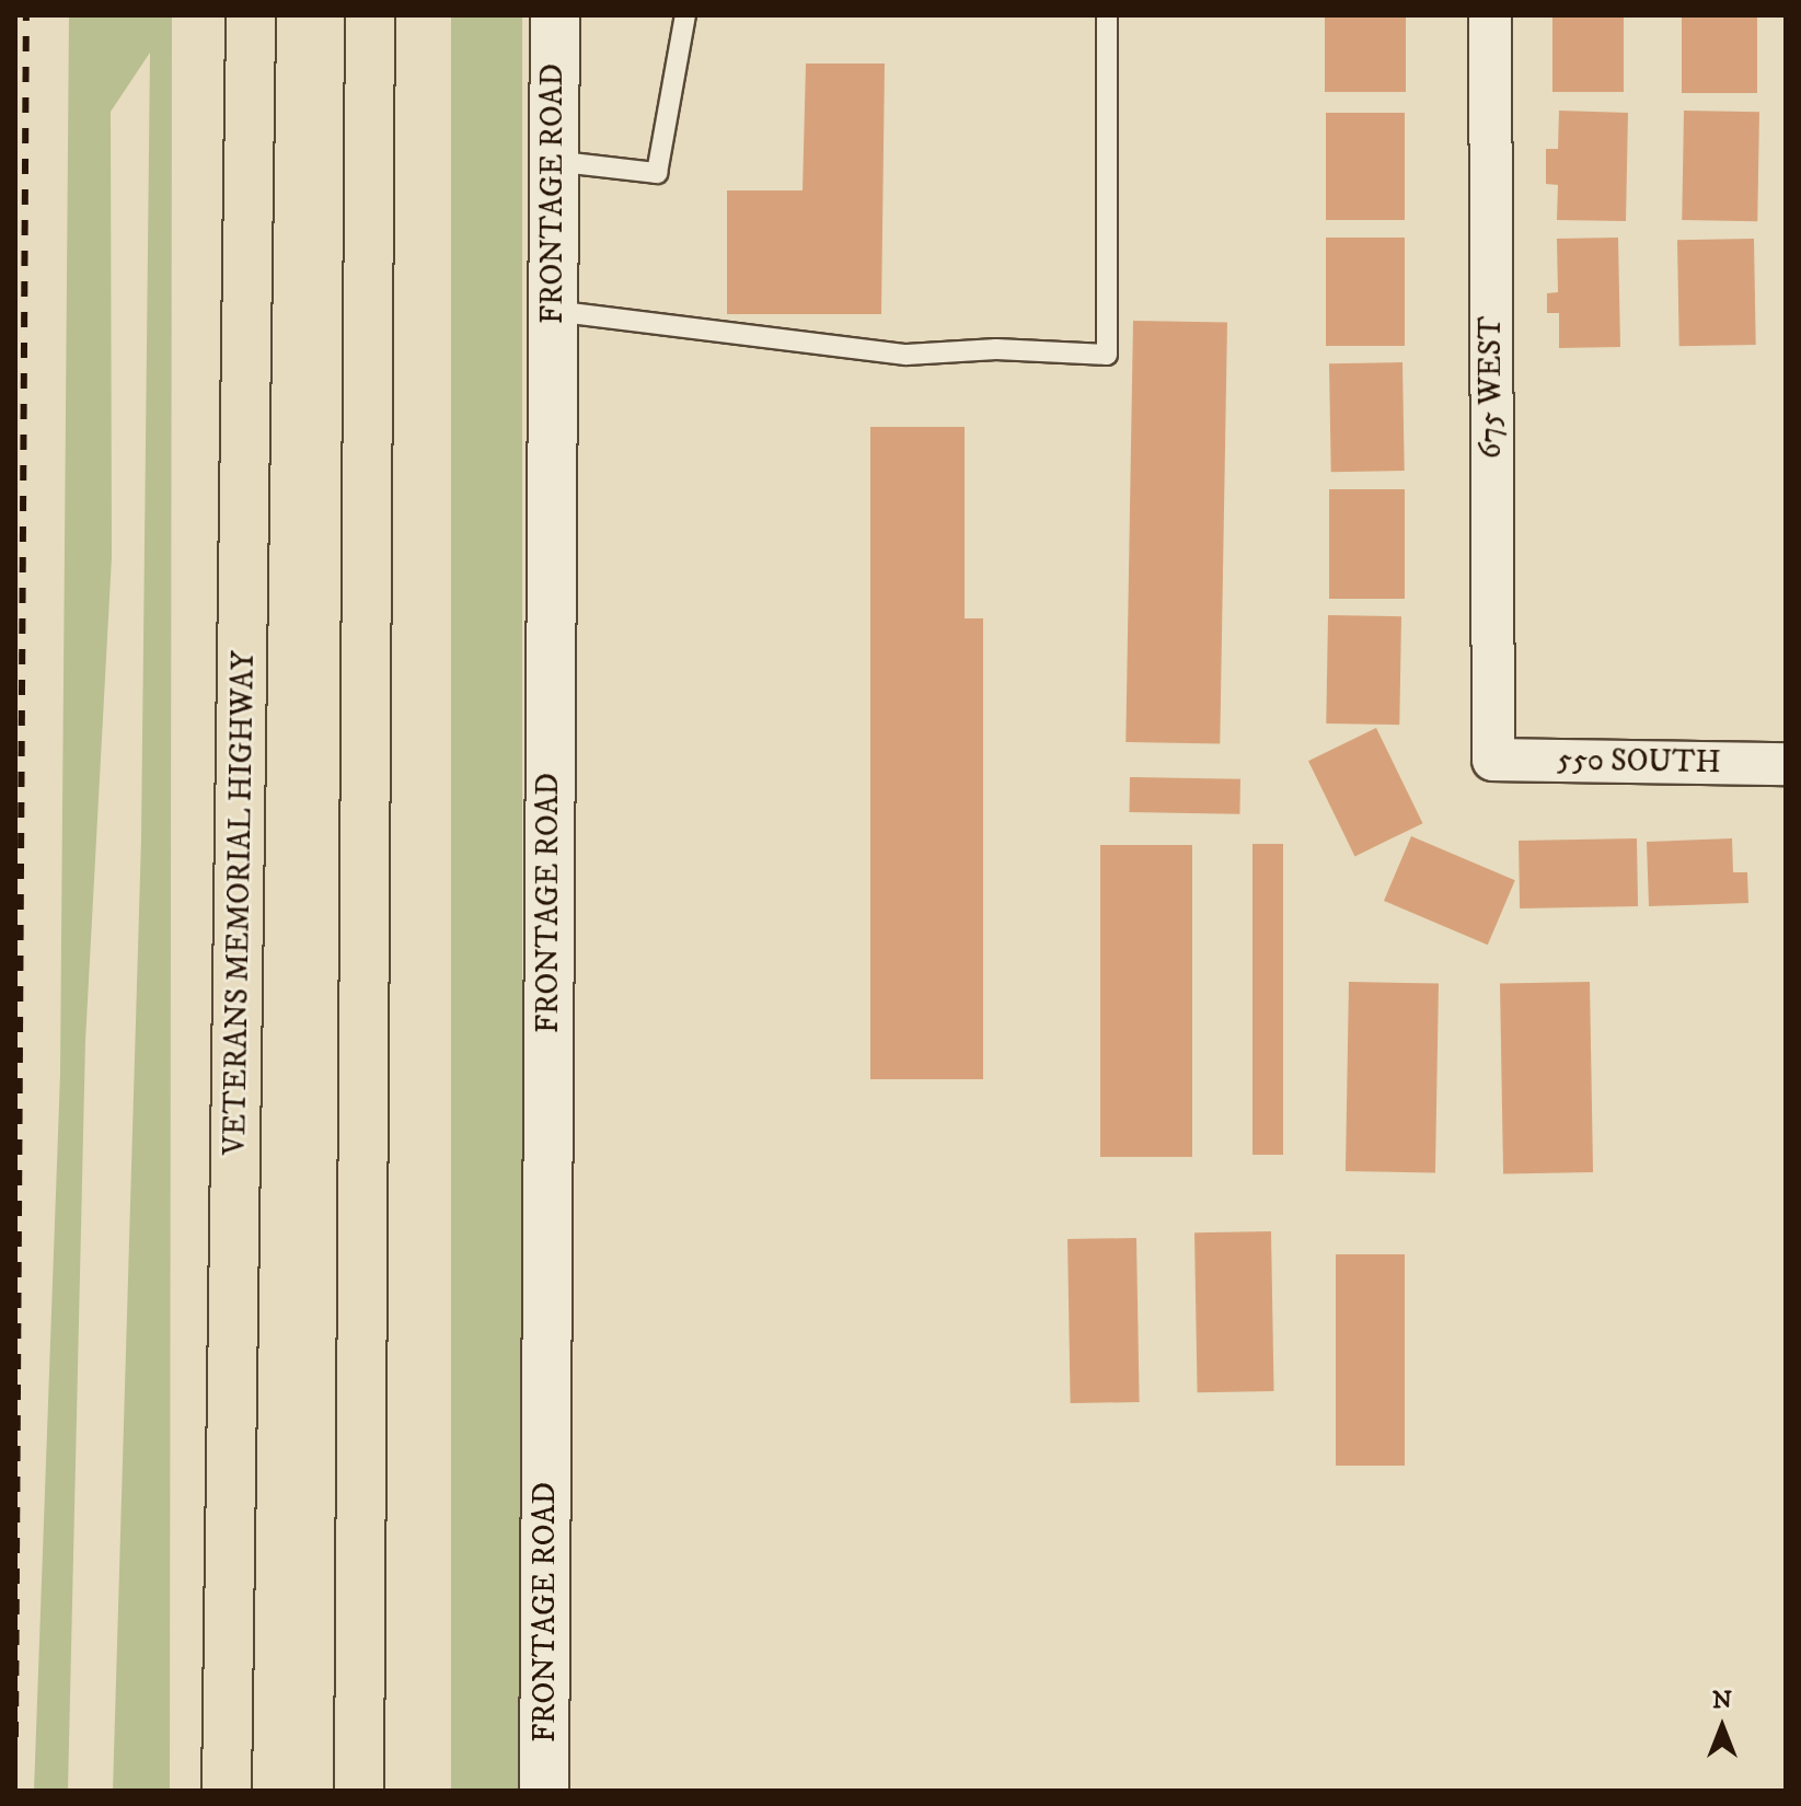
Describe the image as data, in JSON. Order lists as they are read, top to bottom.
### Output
{
  "streets": {
    "highway": ["VETERANS MEMORIAL HIGHWAY"],
    "street": ["FRONTAGE ROAD", "675 WEST", "550 SOUTH"]
  },
  "crossings": [
    ["675 WEST", "550 SOUTH"]
  ],
  "north": "top"
}
